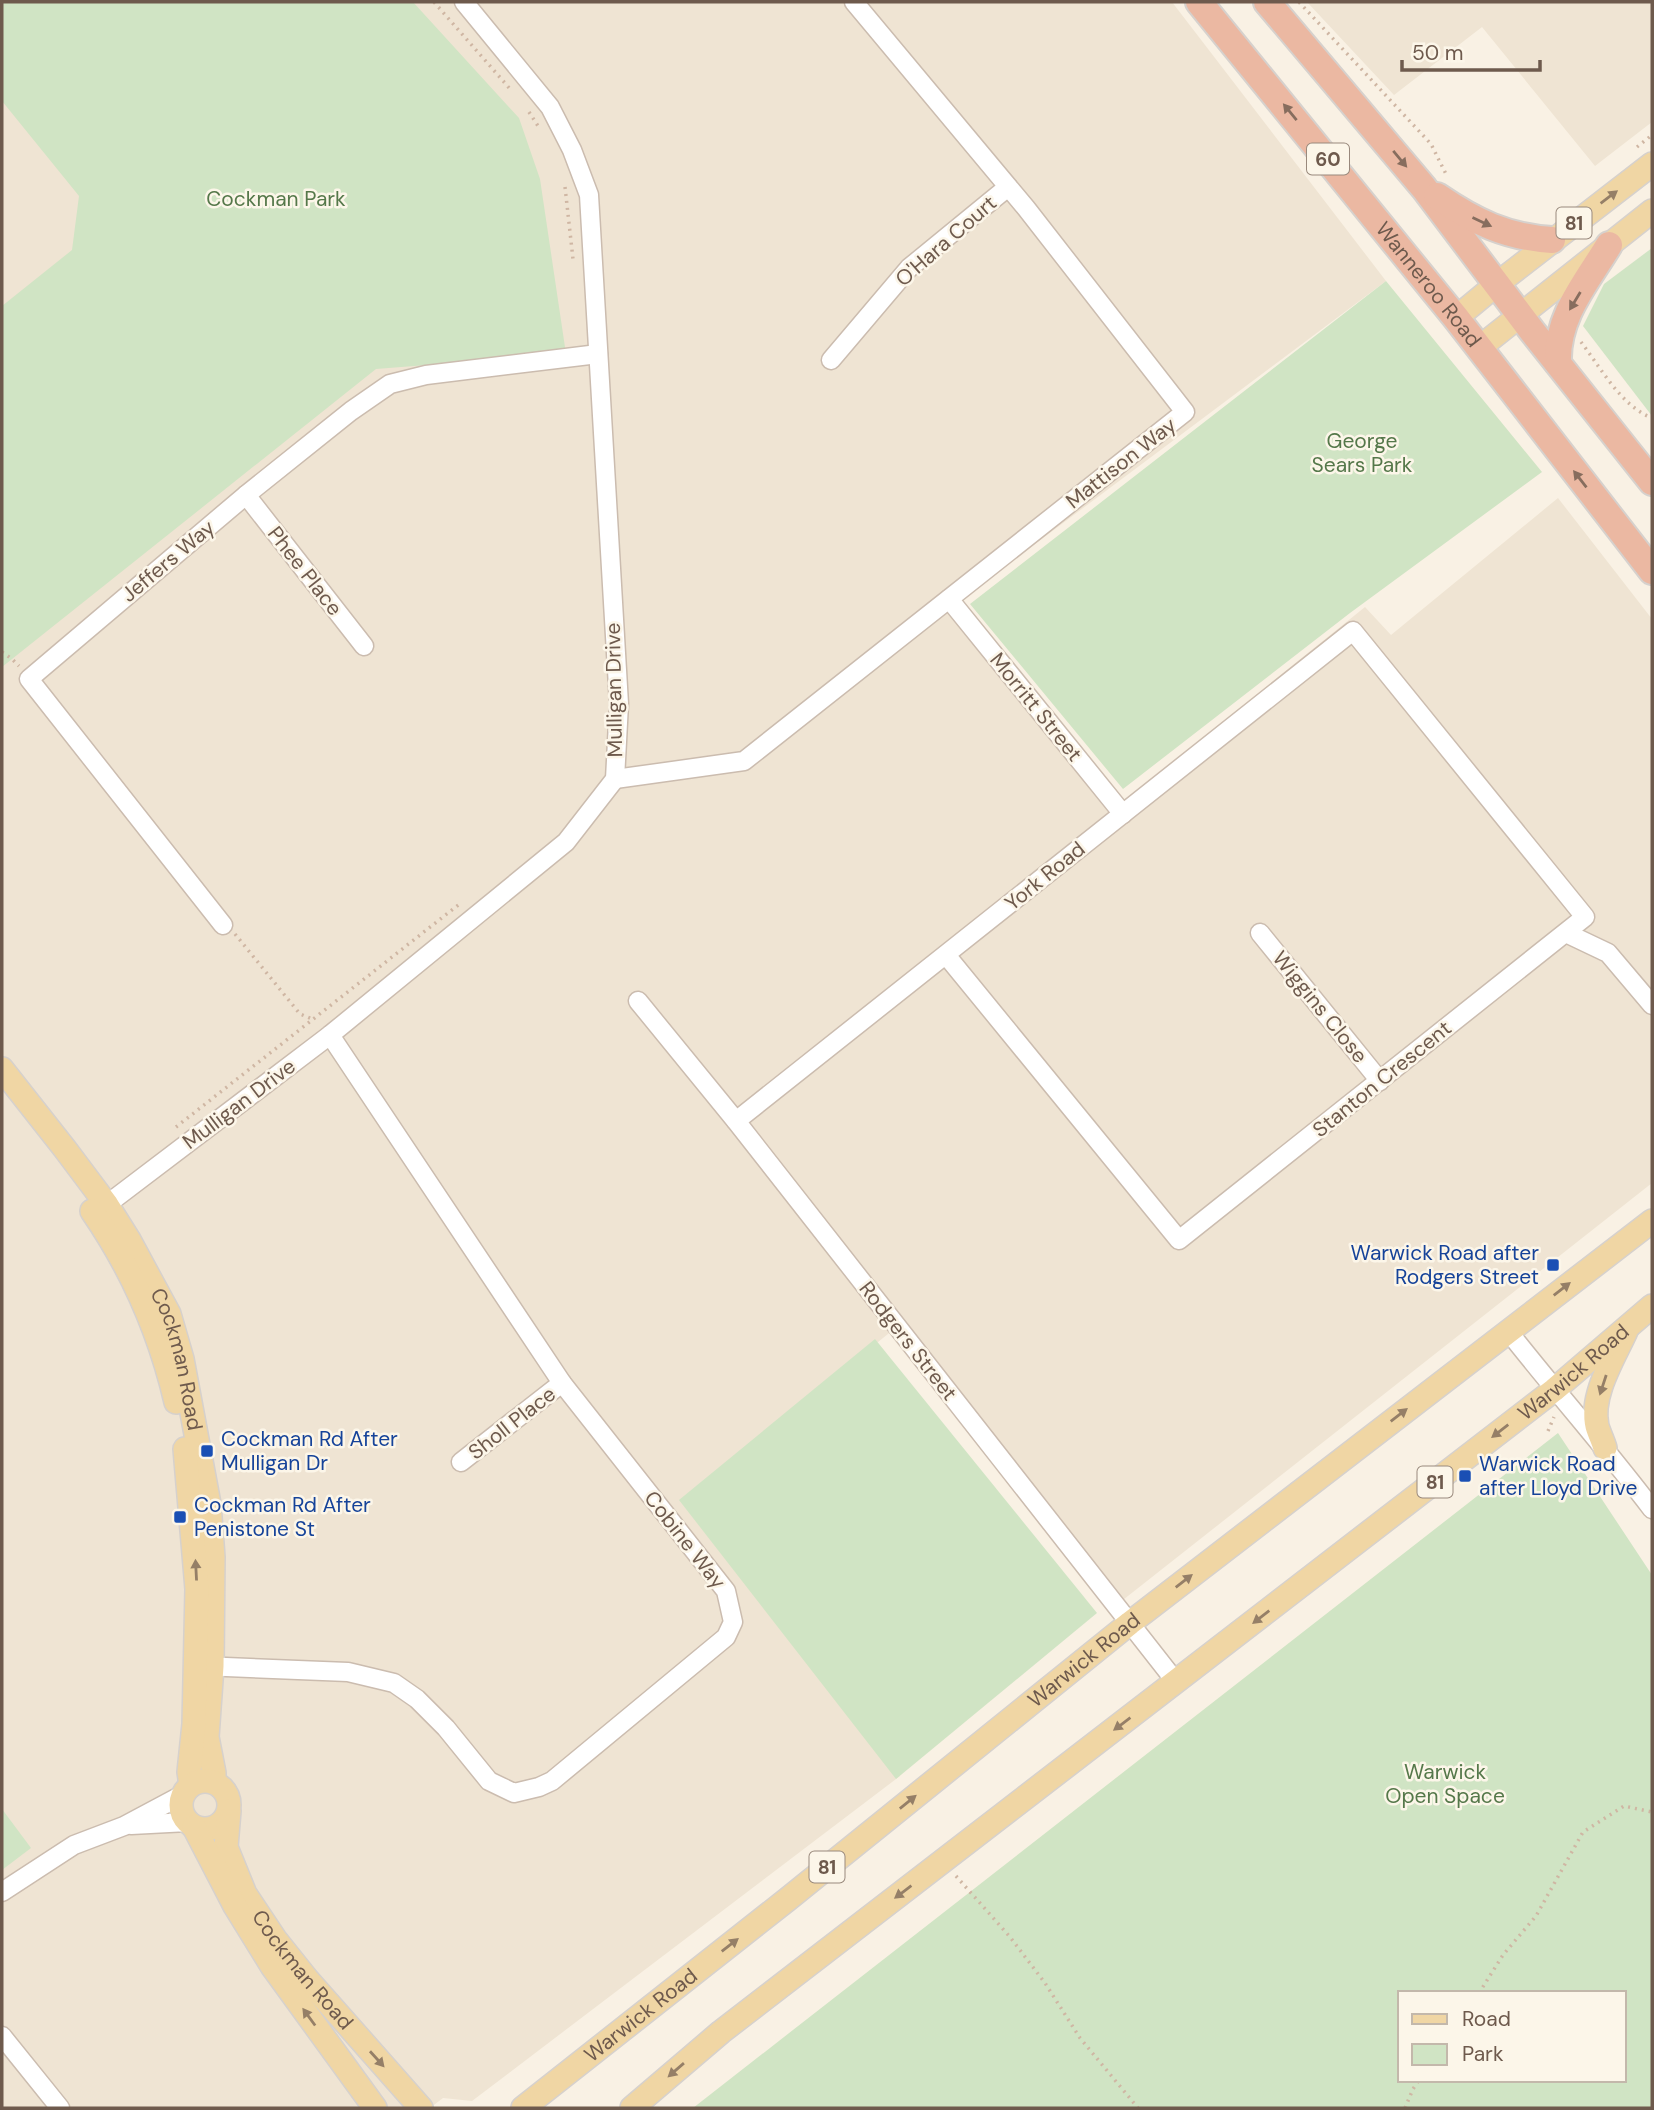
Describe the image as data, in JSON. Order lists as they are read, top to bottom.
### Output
{
  "streets": {
    "highway": ["60", "Wanneroo Road"],
    "main road": ["81", "Cockman Road", "Warwick Road"],
    "street": [
      "O'Hara Court",
      "Mattison Way",
      "Jeffers Way",
      "Phee Place",
      "Mulligan Drive",
      "Morritt Street",
      "York Road",
      "Wiggins Close",
      "Stanton Crescent",
      "Rodgers Street",
      "Sholl Place",
      "Cobine Way"
    ]
  },
  "crossings": [
    ["60", "81"],
    ["81", "Wanneroo Road"],
    ["O'Hara Court", "Mattison Way"],
    ["Mattison Way", "Mulligan Drive"],
    ["Mattison Way", "Morritt Street"],
    ["Jeffers Way", "Phee Place"],
    ["Jeffers Way", "Mulligan Drive"],
    ["Mulligan Drive", "Cockman Road"],
    ["Mulligan Drive", "Cobine Way"],
    ["Morritt Street", "York Road"],
    ["York Road", "Stanton Crescent"],
    ["York Road", "Rodgers Street"],
    ["Wiggins Close", "Stanton Crescent"],
    ["Rodgers Street", "Warwick Road"],
    ["Cockman Road", "Cobine Way"],
    ["Sholl Place", "Cobine Way"]
  ],
  "parks": ["Cockman Park", "George Sears Park", "Warwick Open Space"],
  "places": {
    "transit": [
      "Warwick Road after Rodgers Street",
      "Cockman Rd After Mulligan Dr",
      "Warwick Road after Lloyd Drive",
      "Cockman Rd After Penistone St"
    ]
  },
  "legend": ["Road", "Park"],
  "scale_bar": "50 m"
}
